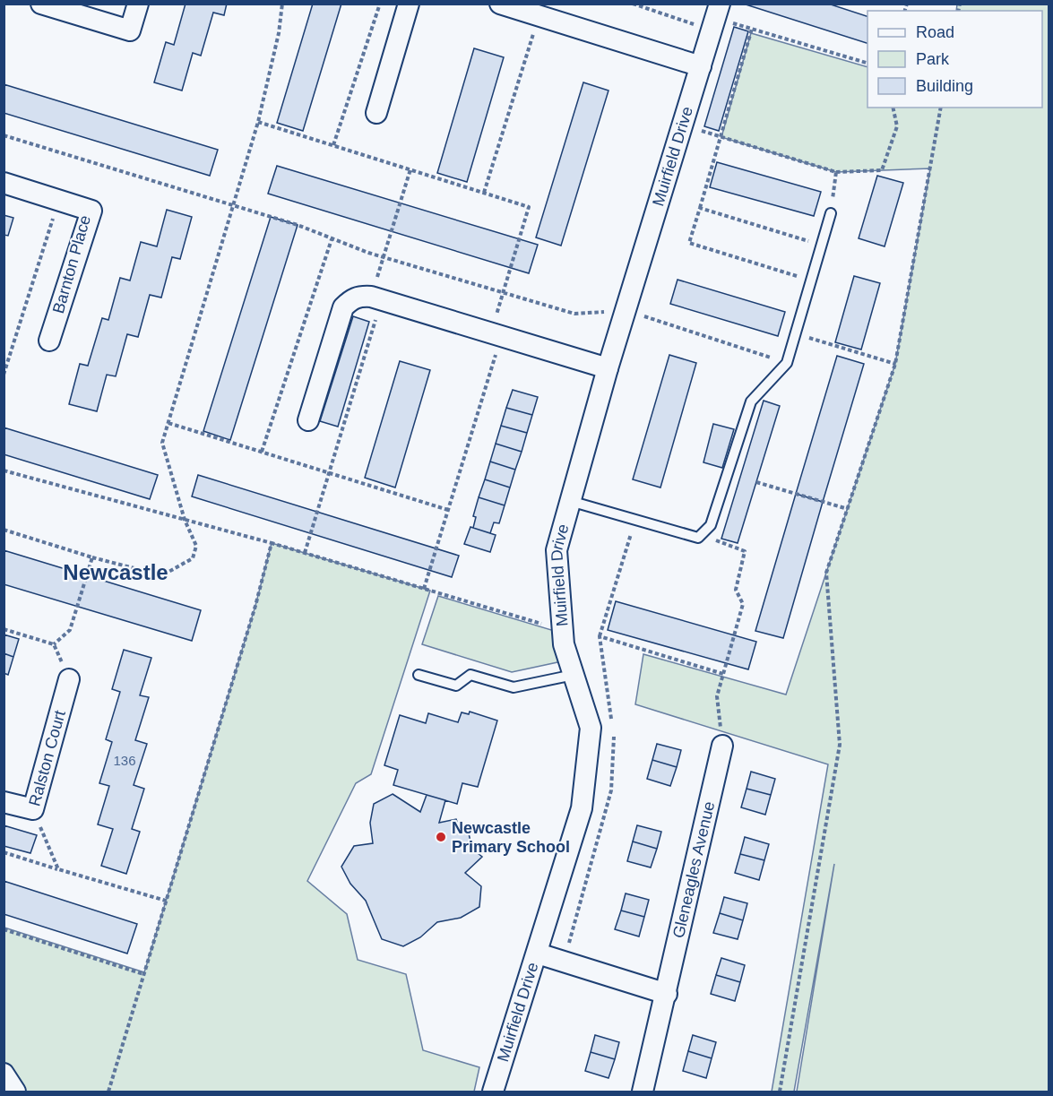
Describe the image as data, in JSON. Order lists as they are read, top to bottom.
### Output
{
  "streets": {
    "street": [
      "Muirfield Drive",
      "Barnton Place",
      "Ralston Court",
      "Gleneagles Avenue"
    ]
  },
  "districts": ["Newcastle"],
  "places": ["Newcastle Primary School"],
  "house_numbers": ["136"],
  "legend": ["Road", "Park", "Building"]
}
